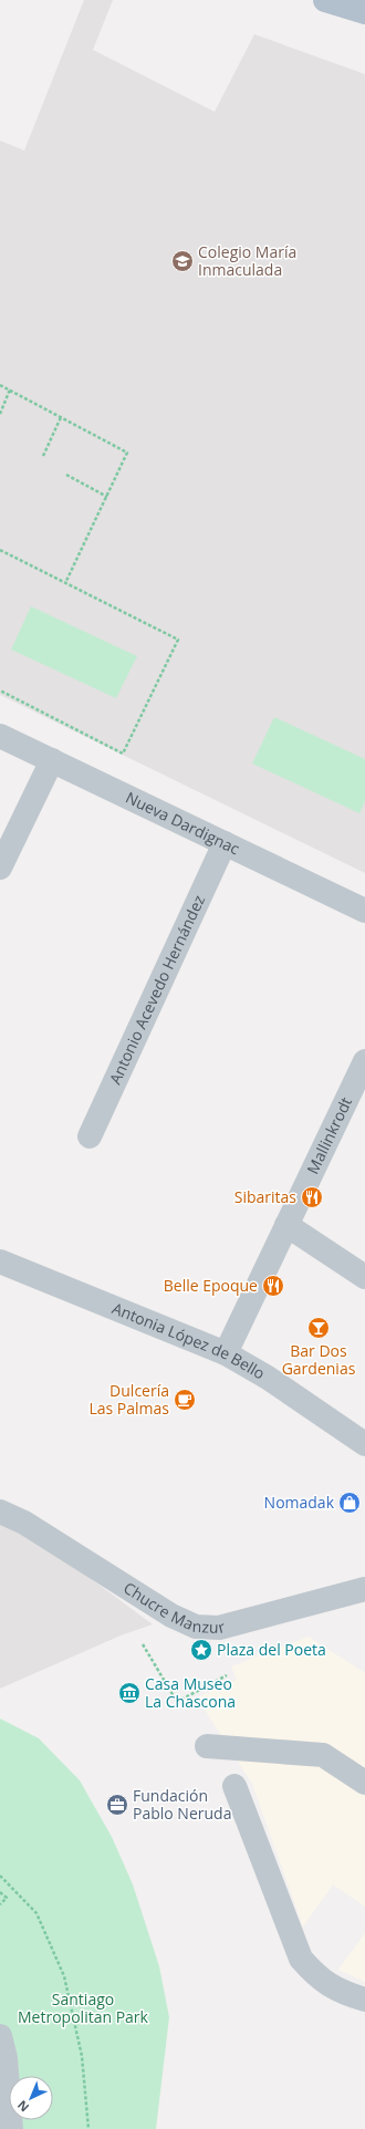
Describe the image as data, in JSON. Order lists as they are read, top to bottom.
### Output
{
  "streets": {
    "street": [
      "Nueva Dardignac",
      "Antonio Acevedo Hernández",
      "Mallinkrodt",
      "Antonia López de Bello",
      "Chucre Manzur"
    ]
  },
  "crossings": [
    ["Nueva Dardignac", "Antonio Acevedo Hernández"],
    ["Mallinkrodt", "Antonia López de Bello"]
  ],
  "parks": ["Santiago Metropolitan Park"],
  "places": {
    "school or university": ["Colegio María Inmaculada"],
    "restaurant": ["Sibaritas", "Belle Epoque"],
    "bar": ["Bar Dos Gardenias"],
    "cafe": ["Dulcería Las Palmas"],
    "shop": ["Nomadak"],
    "place": ["Plaza del Poeta"],
    "museum": ["Casa Museo La Chascona"],
    "office": ["Fundación Pablo Neruda"]
  },
  "north": "bottom left"
}
